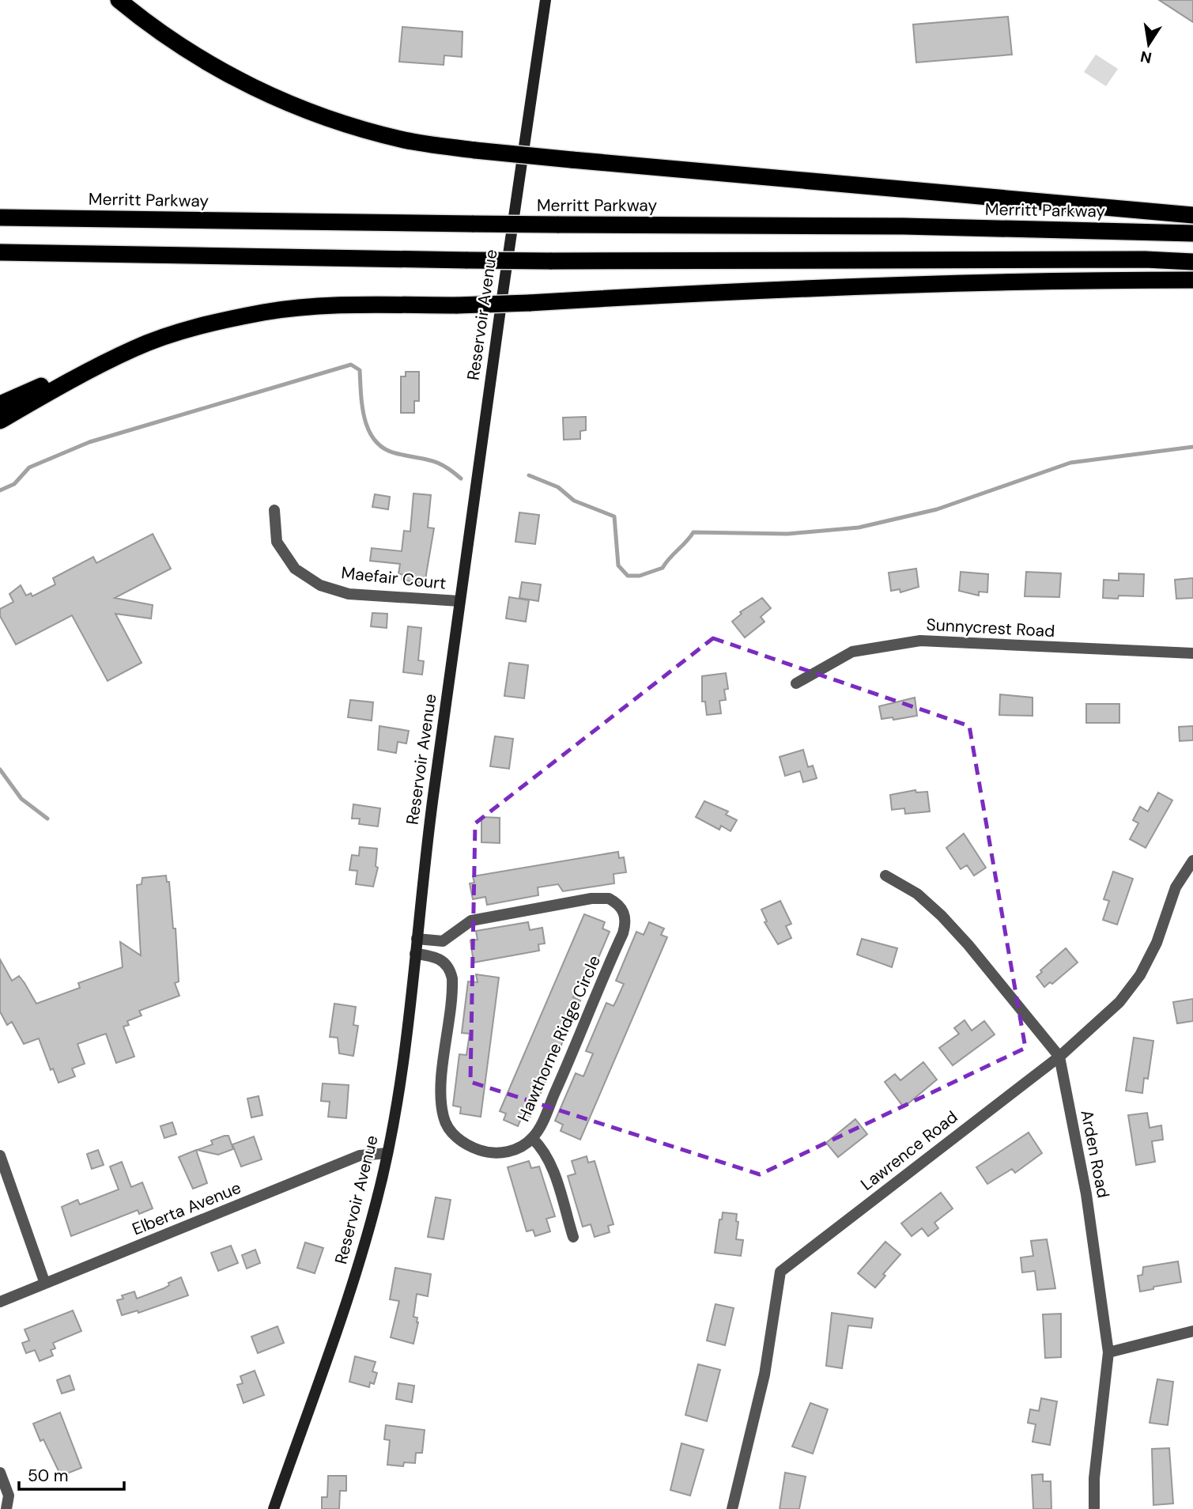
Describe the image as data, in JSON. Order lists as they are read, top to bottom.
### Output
{
  "streets": {
    "highway": ["Merritt Parkway"],
    "main road": ["Reservoir Avenue"],
    "street": [
      "Maefair Court",
      "Sunnycrest Road",
      "Hawthorne Ridge Circle",
      "Lawrence Road",
      "Arden Road",
      "Elberta Avenue"
    ]
  },
  "crossings": [
    ["Reservoir Avenue", "Maefair Court"],
    ["Reservoir Avenue", "Hawthorne Ridge Circle"],
    ["Reservoir Avenue", "Elberta Avenue"],
    ["Lawrence Road", "Arden Road"]
  ],
  "scale_bar": "50 m",
  "north": "bottom"
}
